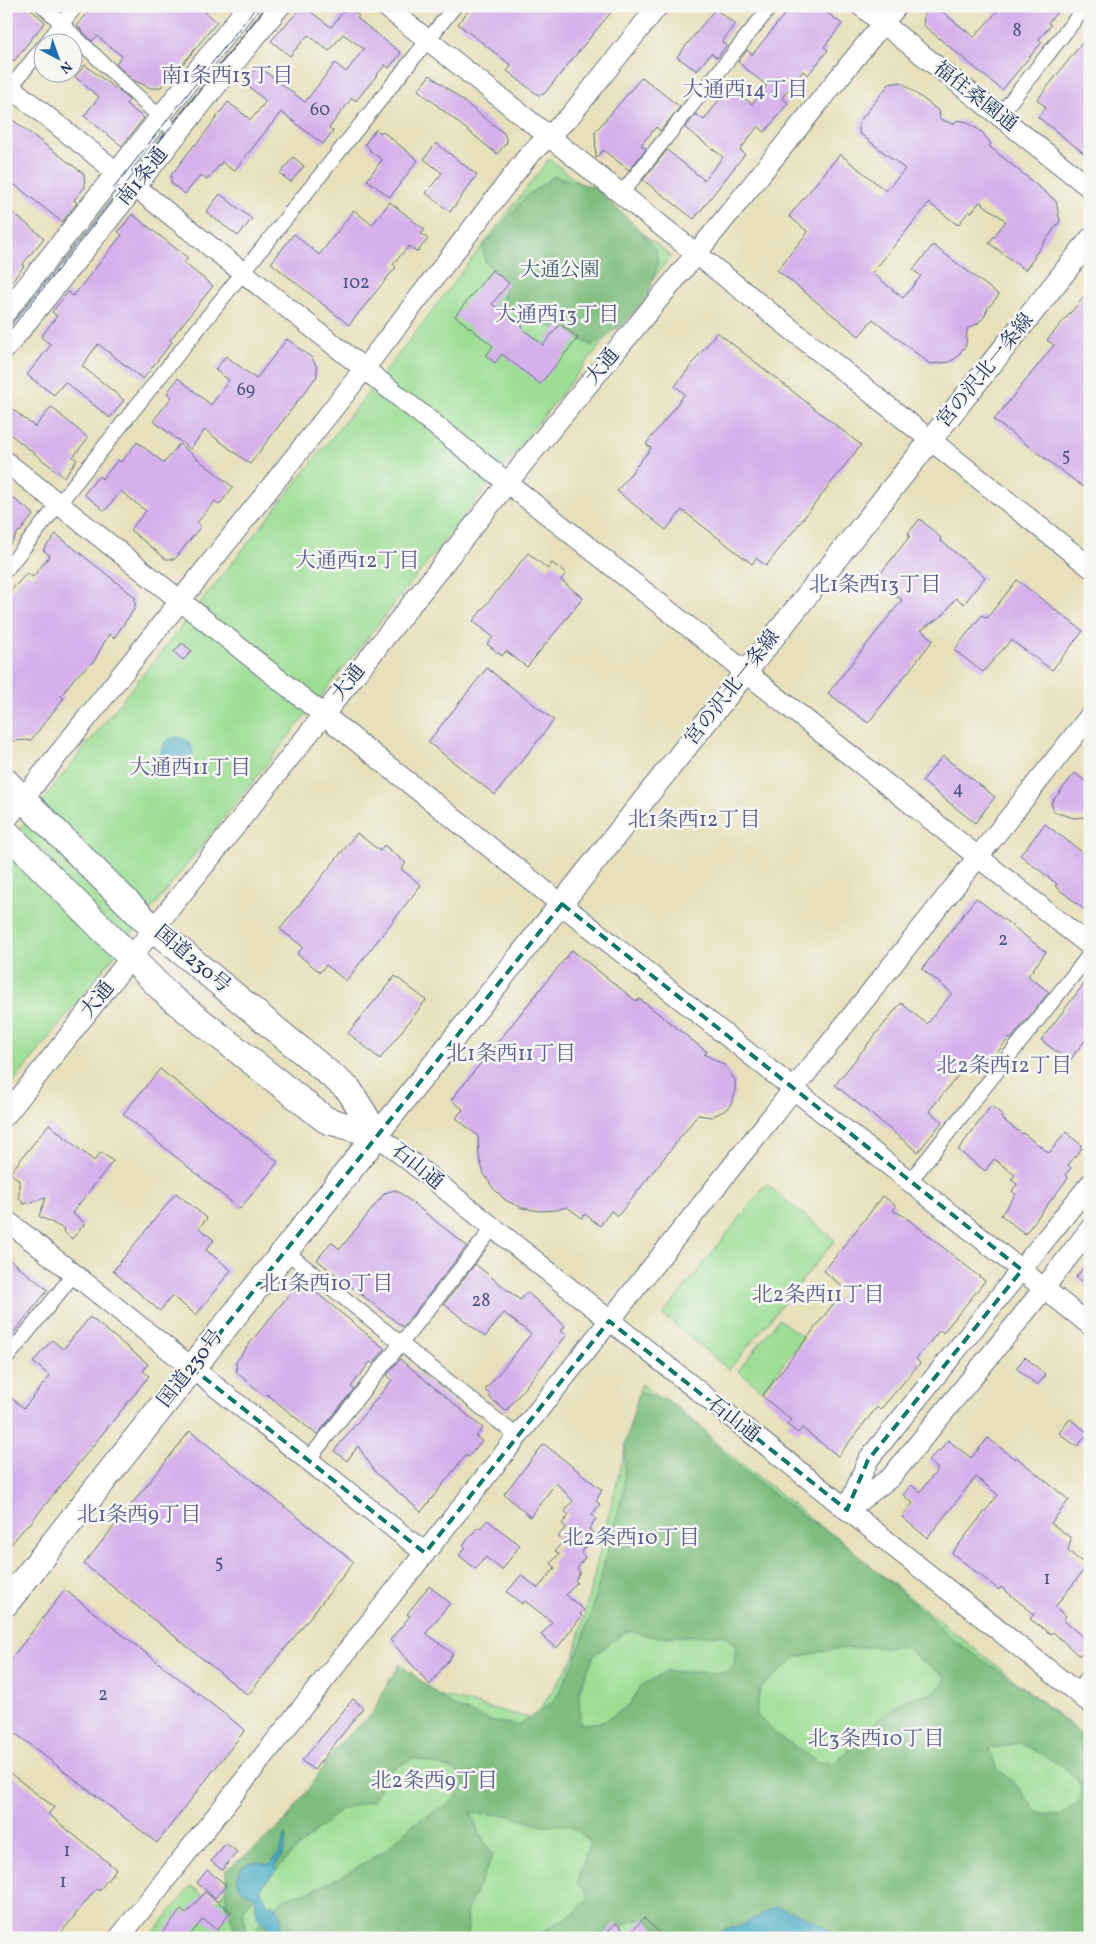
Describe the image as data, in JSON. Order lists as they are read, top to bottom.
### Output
{
  "streets": {
    "highway": ["国道230号"],
    "main road": ["宮の沢北一条線"],
    "street": [
      "福住桑園通",
      "南1条通",
      "大通",
      "石山通"
    ]
  },
  "crossings": [
    ["福住桑園通", "大通"],
    ["大通", "国道230号"],
    ["宮の沢北一条線", "国道230号"],
    ["宮の沢北一条線", "石山通"],
    ["国道230号", "石山通"]
  ],
  "districts": [
    "南1条西13丁目",
    "大通西14丁目",
    "大通西13丁目",
    "大通西12丁目",
    "北1条西13丁目",
    "大通西11丁目",
    "北1条西12丁目",
    "北1条西11丁目",
    "北2条西12丁目",
    "北1条西10丁目",
    "北2条西11丁目",
    "北1条西9丁目",
    "北2条西10丁目",
    "北3条西10丁目",
    "北2条西9丁目"
  ],
  "parks": ["大通公園"],
  "house_numbers": [
    "8",
    "60",
    "102",
    "69",
    "5",
    "4",
    "2",
    "28",
    "5",
    "1",
    "2",
    "1",
    "1"
  ],
  "north": "bottom right"
}
